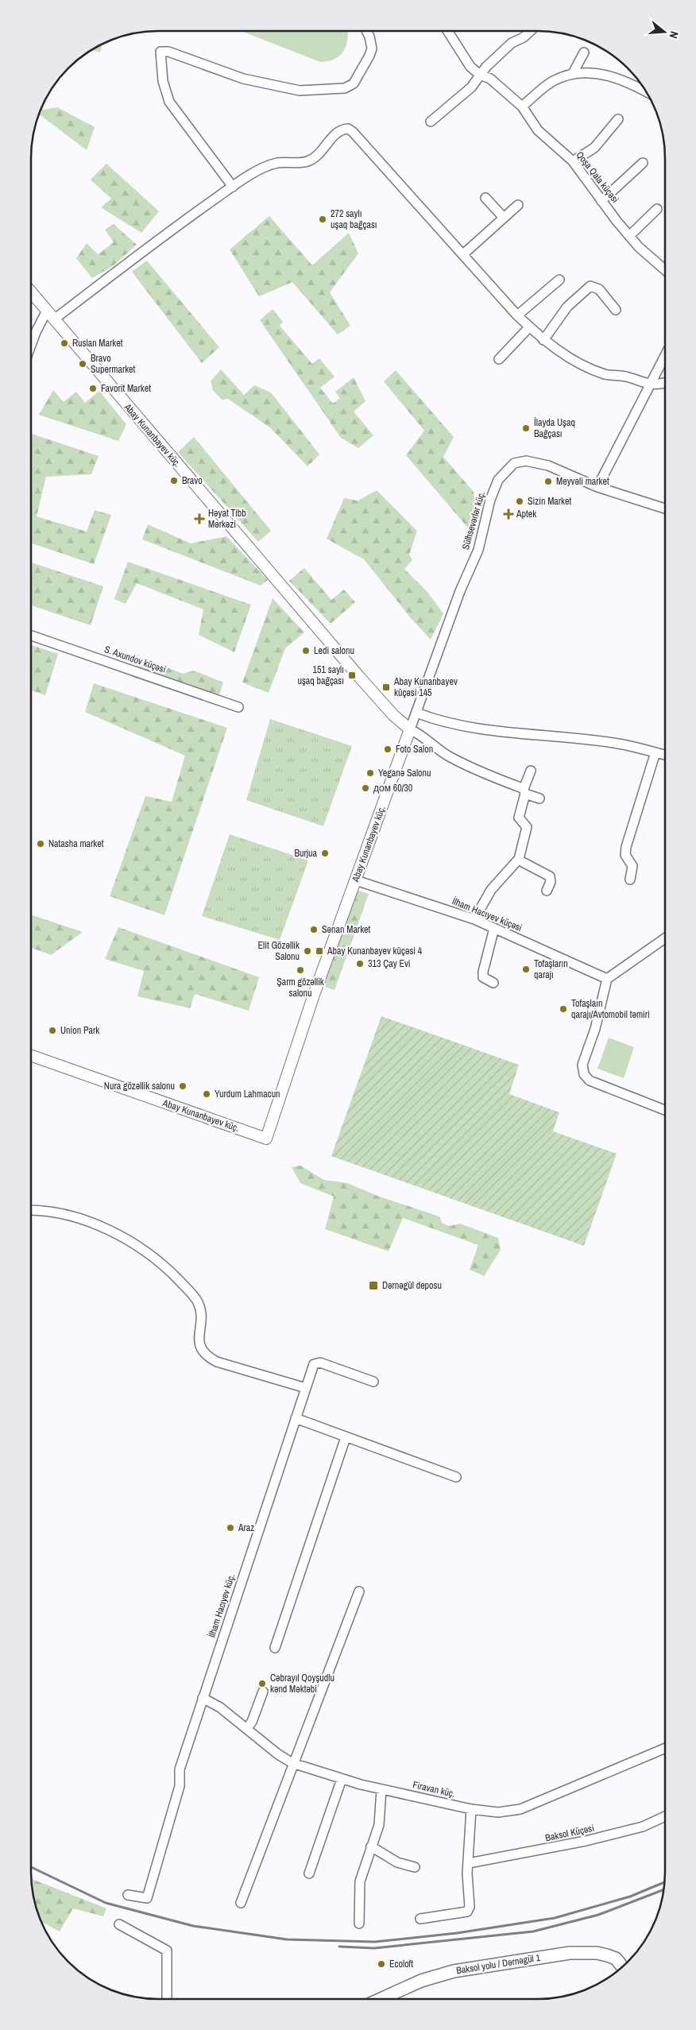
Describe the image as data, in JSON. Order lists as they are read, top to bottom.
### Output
{
  "streets": {
    "main road": ["Baksol yolu / Dərnəgül 1"],
    "street": [
      "Qoşa Qala küçəsi",
      "Abay Kunanbayev küç.",
      "Sülhsevərlər küç.",
      "S. Axundov küçəsi",
      "İlham Hacıyev küçəsi",
      "İlham Hacıyev küç.",
      "Firavan küç.",
      "Baksol Küçəsi"
    ]
  },
  "crossings": [
    ["Abay Kunanbayev küç.", "Sülhsevərlər küç."],
    ["Abay Kunanbayev küç.", "İlham Hacıyev küçəsi"],
    ["İlham Hacıyev küç.", "Firavan küç."]
  ],
  "places": {
    "other": [
      "272 saylı uşaq bağçası",
      "Ruslan Market",
      "Bravo Supermarket",
      "Favorit Market",
      "İlayda Uşaq Bağçası",
      "Bravo",
      "Meyvəli market",
      "Sizin Market",
      "Ledi salonu",
      "Foto Salon",
      "Yeganə Salonu",
      "дом 60/30",
      "Natasha market",
      "Burjua",
      "Sənan Market",
      "Elit Gözəllik Salonu",
      "313 Çay Evi",
      "Tofaşların qarajı",
      "Şarm gözəllik salonu",
      "Tofaşlaın qarajı/Avtomobil təmiri",
      "Union Park",
      "Nura gözəllik salonu",
      "Yurdum Lahmacun",
      "Araz",
      "Cəbrayıl Qoyşudlu kənd Məktəbi",
      "Ecoloft"
    ],
    "health": ["Aptek", "Həyat Tibb Mərkəzi"],
    "transit": [
      "151 saylı uşaq bağçası",
      "Abay Kunanbayev küçəsi 145",
      "Abay Kunanbayev küçəsi 4",
      "Dərnəgül deposu"
    ]
  },
  "north": "right"
}
